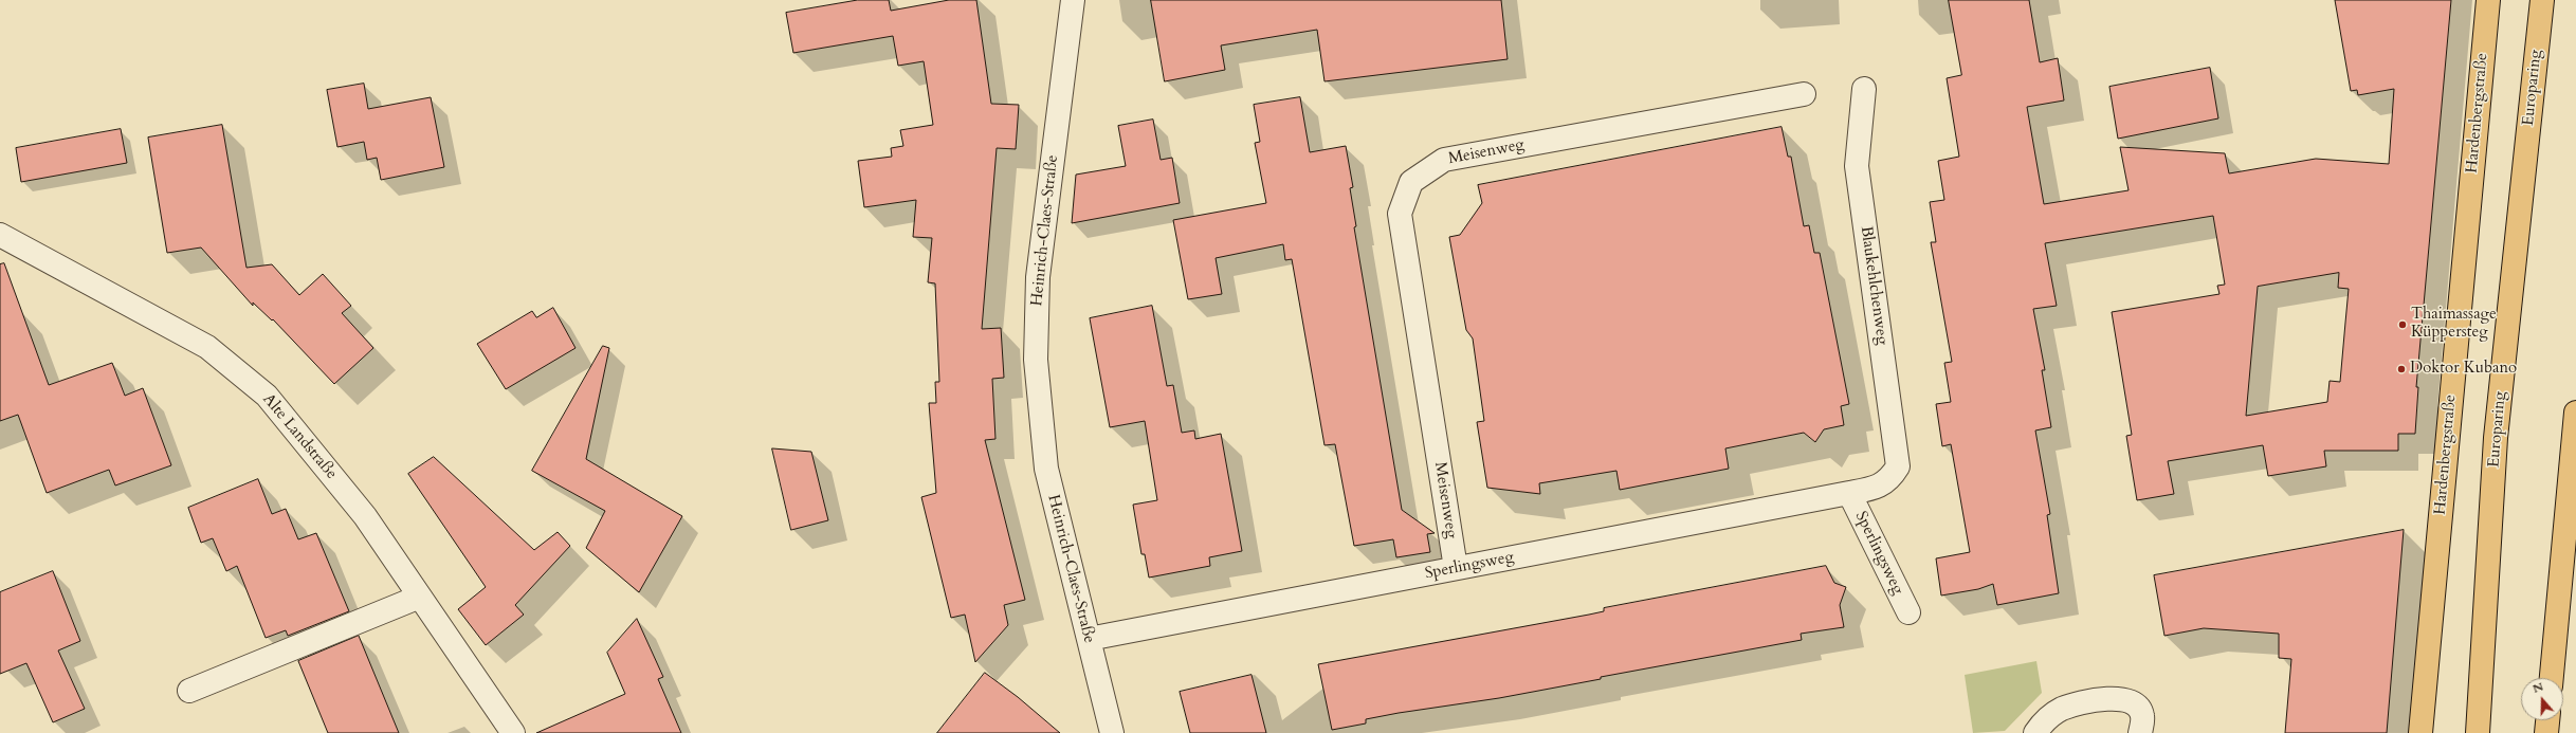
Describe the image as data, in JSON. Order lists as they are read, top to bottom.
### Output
{
  "streets": {
    "main road": ["Europaring", "Hardenbergstraße"],
    "street": [
      "Meisenweg",
      "Heinrich-Claes-Straße",
      "Blaukehlchenweg",
      "Alte Landstraße",
      "Sperlingsweg"
    ]
  },
  "crossings": [
    ["Meisenweg", "Sperlingsweg"],
    ["Heinrich-Claes-Straße", "Sperlingsweg"],
    ["Blaukehlchenweg", "Sperlingsweg"]
  ],
  "places": ["Thaimassage Küppersteg", "Doktor Kubano"],
  "north": "top"
}
